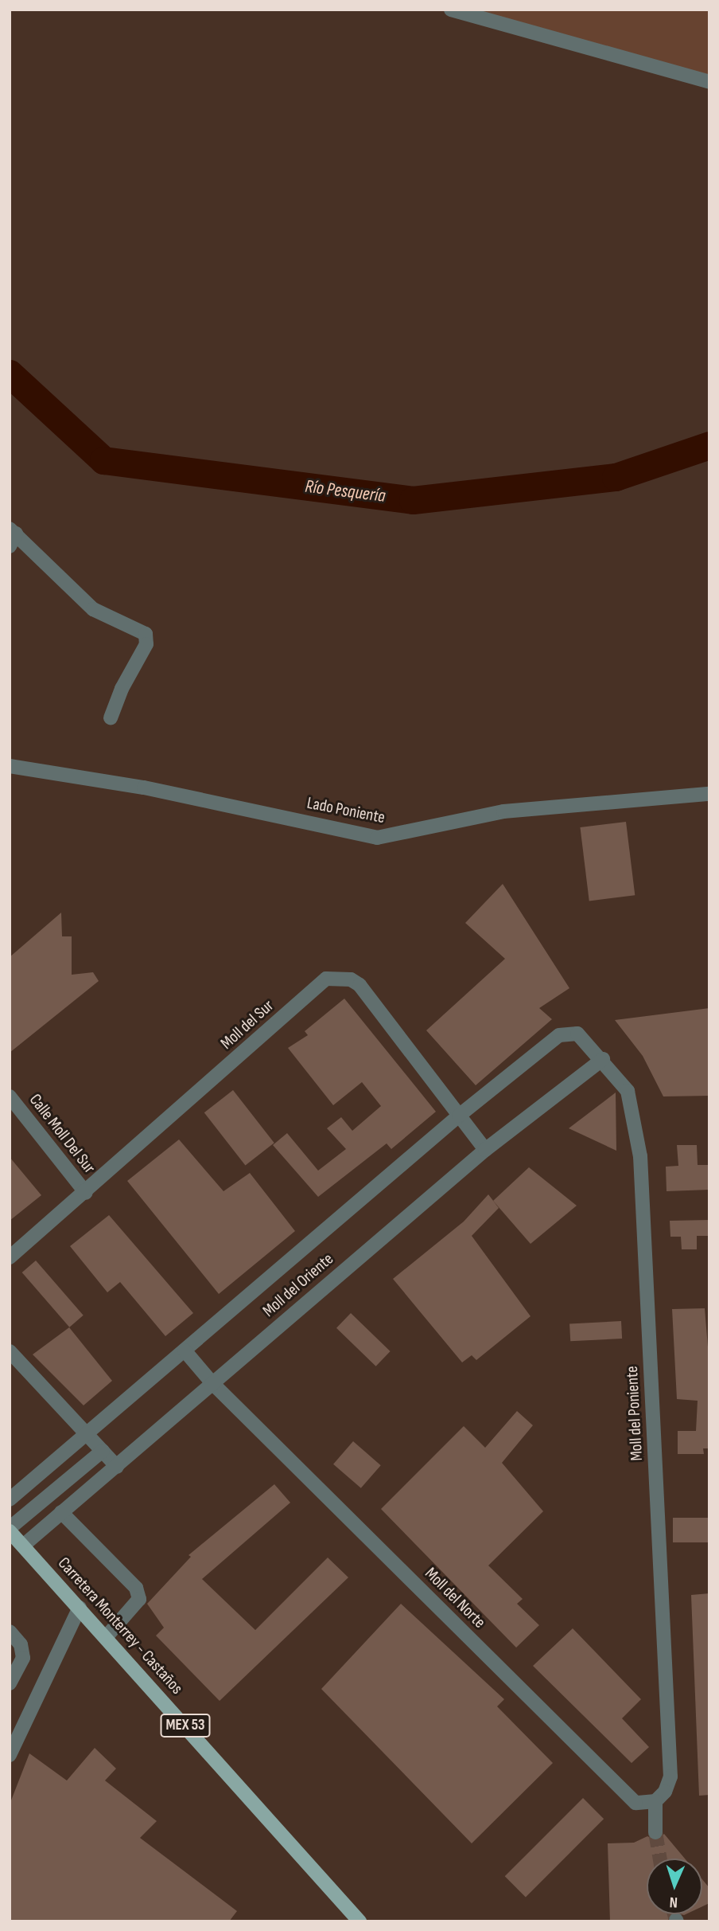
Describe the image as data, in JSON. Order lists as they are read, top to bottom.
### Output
{
  "streets": {
    "main road": ["Carretera Monterrey - Castaños", "MEX 53"],
    "street": [
      "Lado Poniente",
      "Moll del Sur",
      "Calle Moll Del Sur",
      "Moll del Oriente",
      "Moll del Poniente",
      "Moll del Norte"
    ]
  },
  "crossings": [
    ["Moll del Sur", "Calle Moll Del Sur"],
    ["Moll del Sur", "Moll del Oriente"],
    ["Moll del Sur", "Moll del Poniente"],
    ["Moll del Oriente", "Moll del Poniente"],
    ["Moll del Oriente", "Moll del Norte"],
    ["Moll del Oriente", "Carretera Monterrey - Castaños"],
    ["Moll del Poniente", "Moll del Norte"]
  ],
  "water": ["Río Pesquería"],
  "north": "bottom"
}
